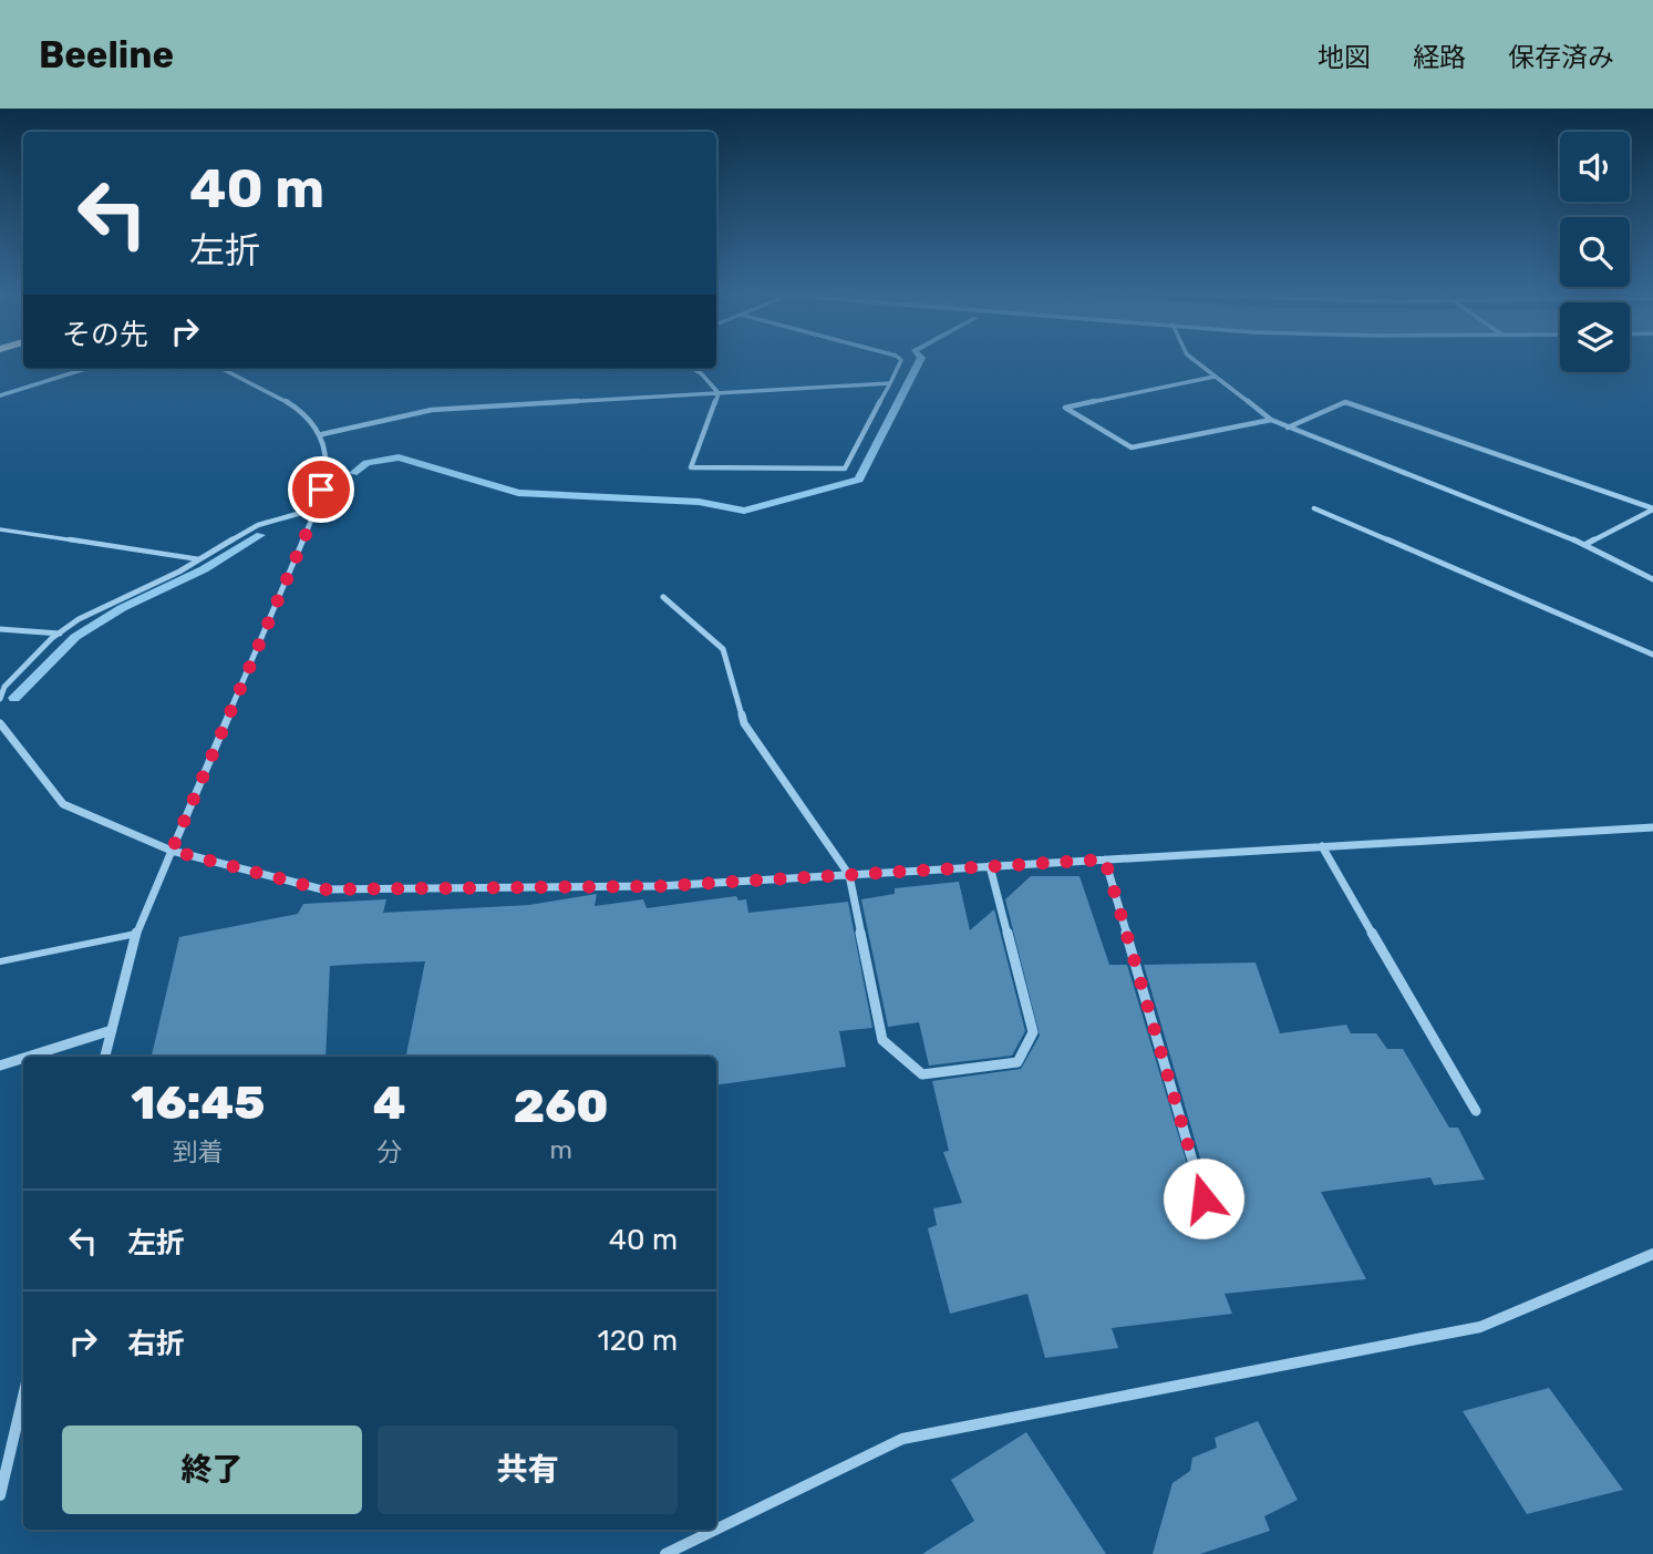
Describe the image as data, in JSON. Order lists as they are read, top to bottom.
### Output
{
  "page": {
    "header": "Beeline",
    "nav": ["地図", "経路", "保存済み"],
    "turn": ["40 m", "左折"],
    "then": "その先",
    "eta": [
      "16:45",
      "到着",
      "4",
      "分",
      "260",
      "m"
    ],
    "list": [
      {
        "name": "左折",
        "value": "40 m"
      },
      {
        "name": "右折",
        "value": "120 m"
      }
    ],
    "buttons": ["終了", "共有"]
  }
}
